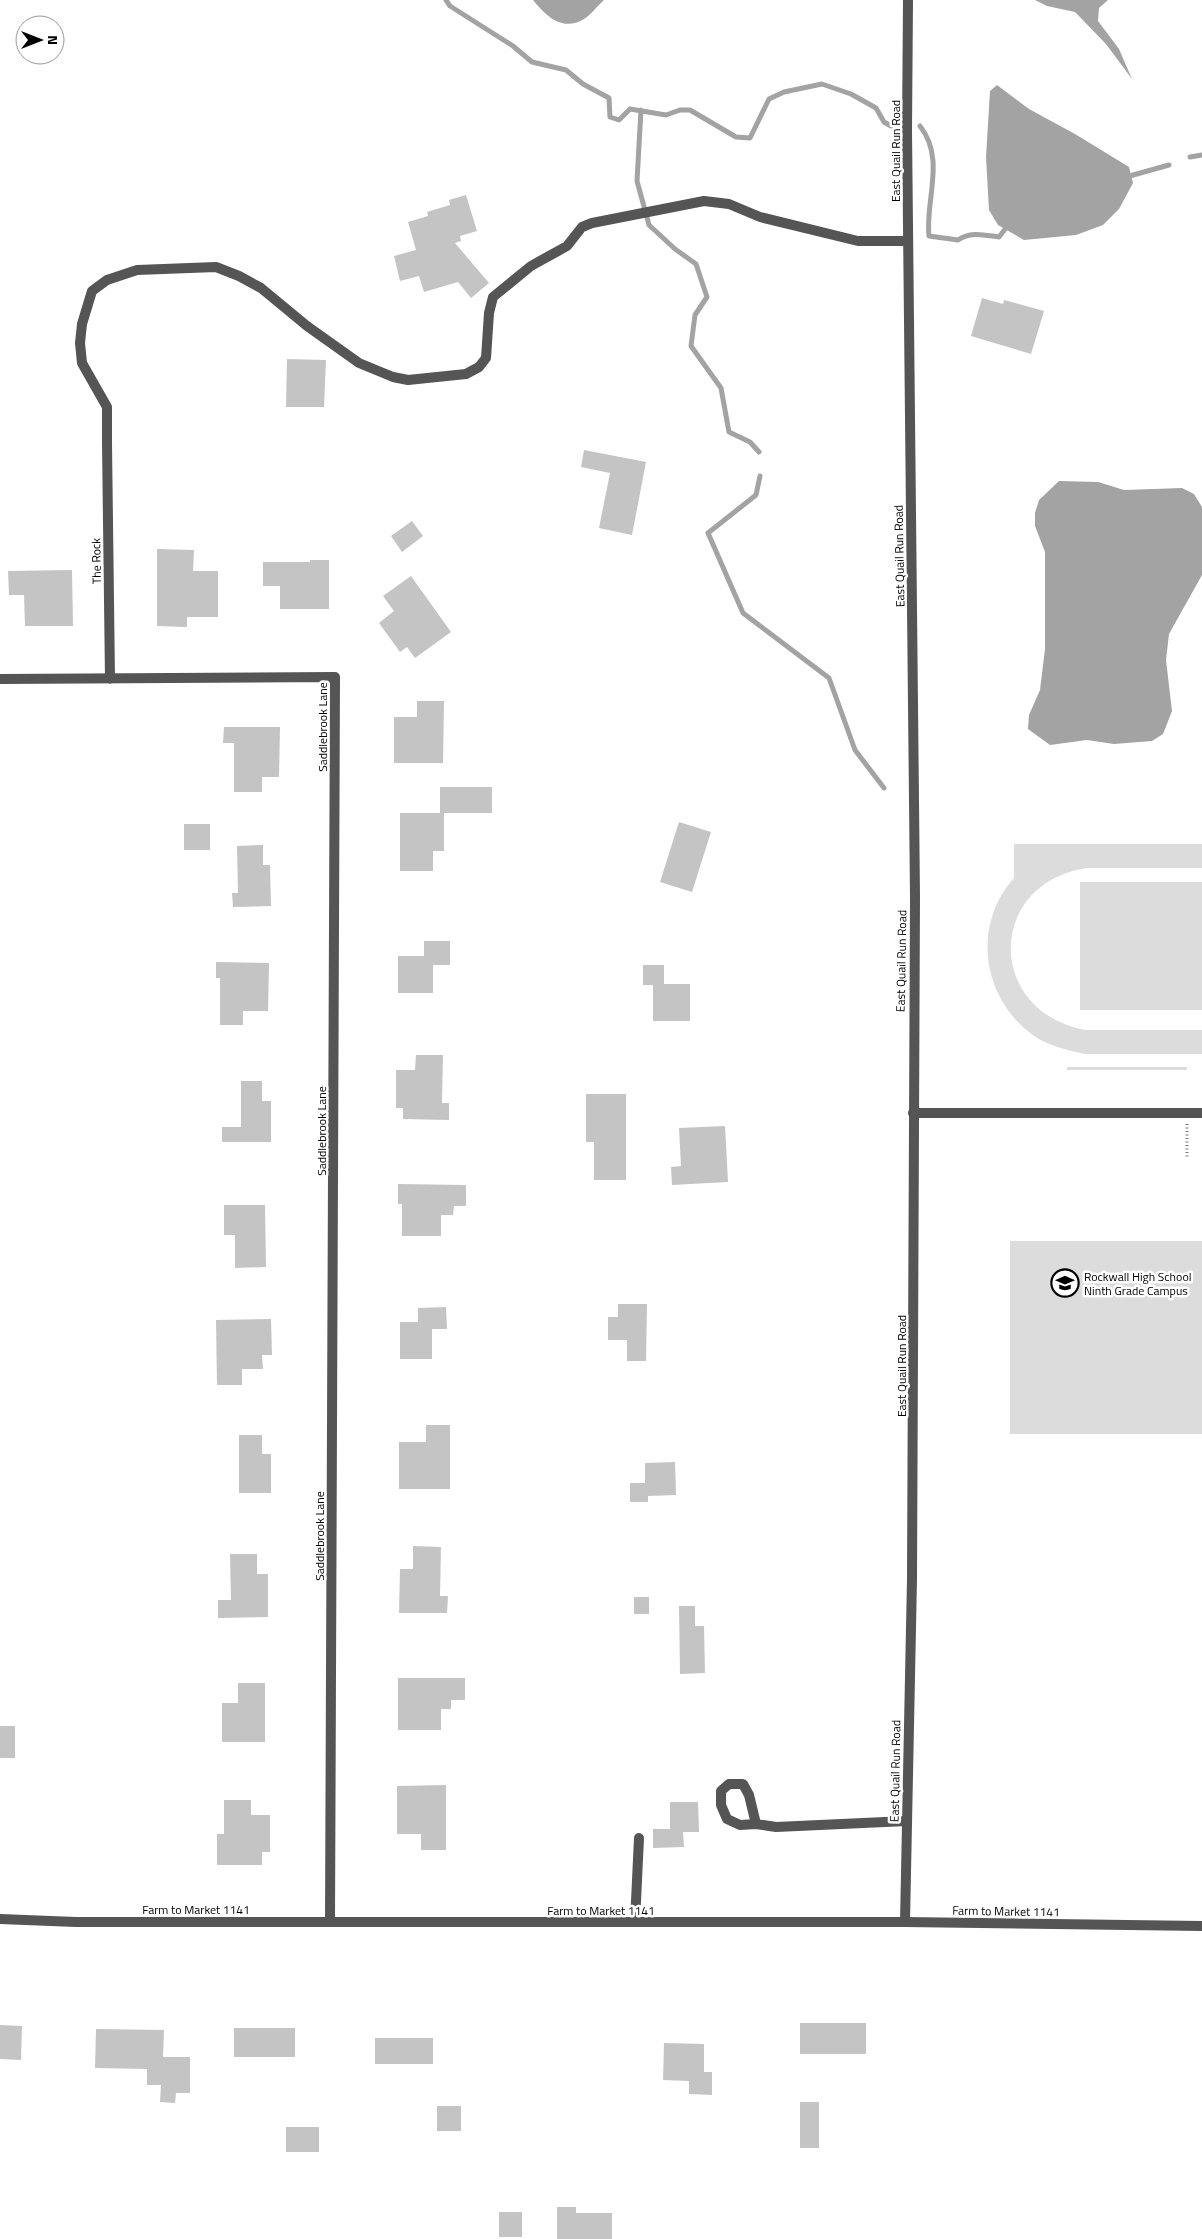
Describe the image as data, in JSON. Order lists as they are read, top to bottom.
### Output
{
  "streets": {
    "street": [
      "East Quail Run Road",
      "The Rock",
      "Saddlebrook Lane",
      "Farm to Market 1141"
    ]
  },
  "crossings": [
    ["East Quail Run Road", "The Rock"],
    ["East Quail Run Road", "Farm to Market 1141"],
    ["The Rock", "Saddlebrook Lane"],
    ["Saddlebrook Lane", "Farm to Market 1141"]
  ],
  "places": {
    "school or university": ["Rockwall High School Ninth Grade Campus"]
  },
  "north": "right"
}
